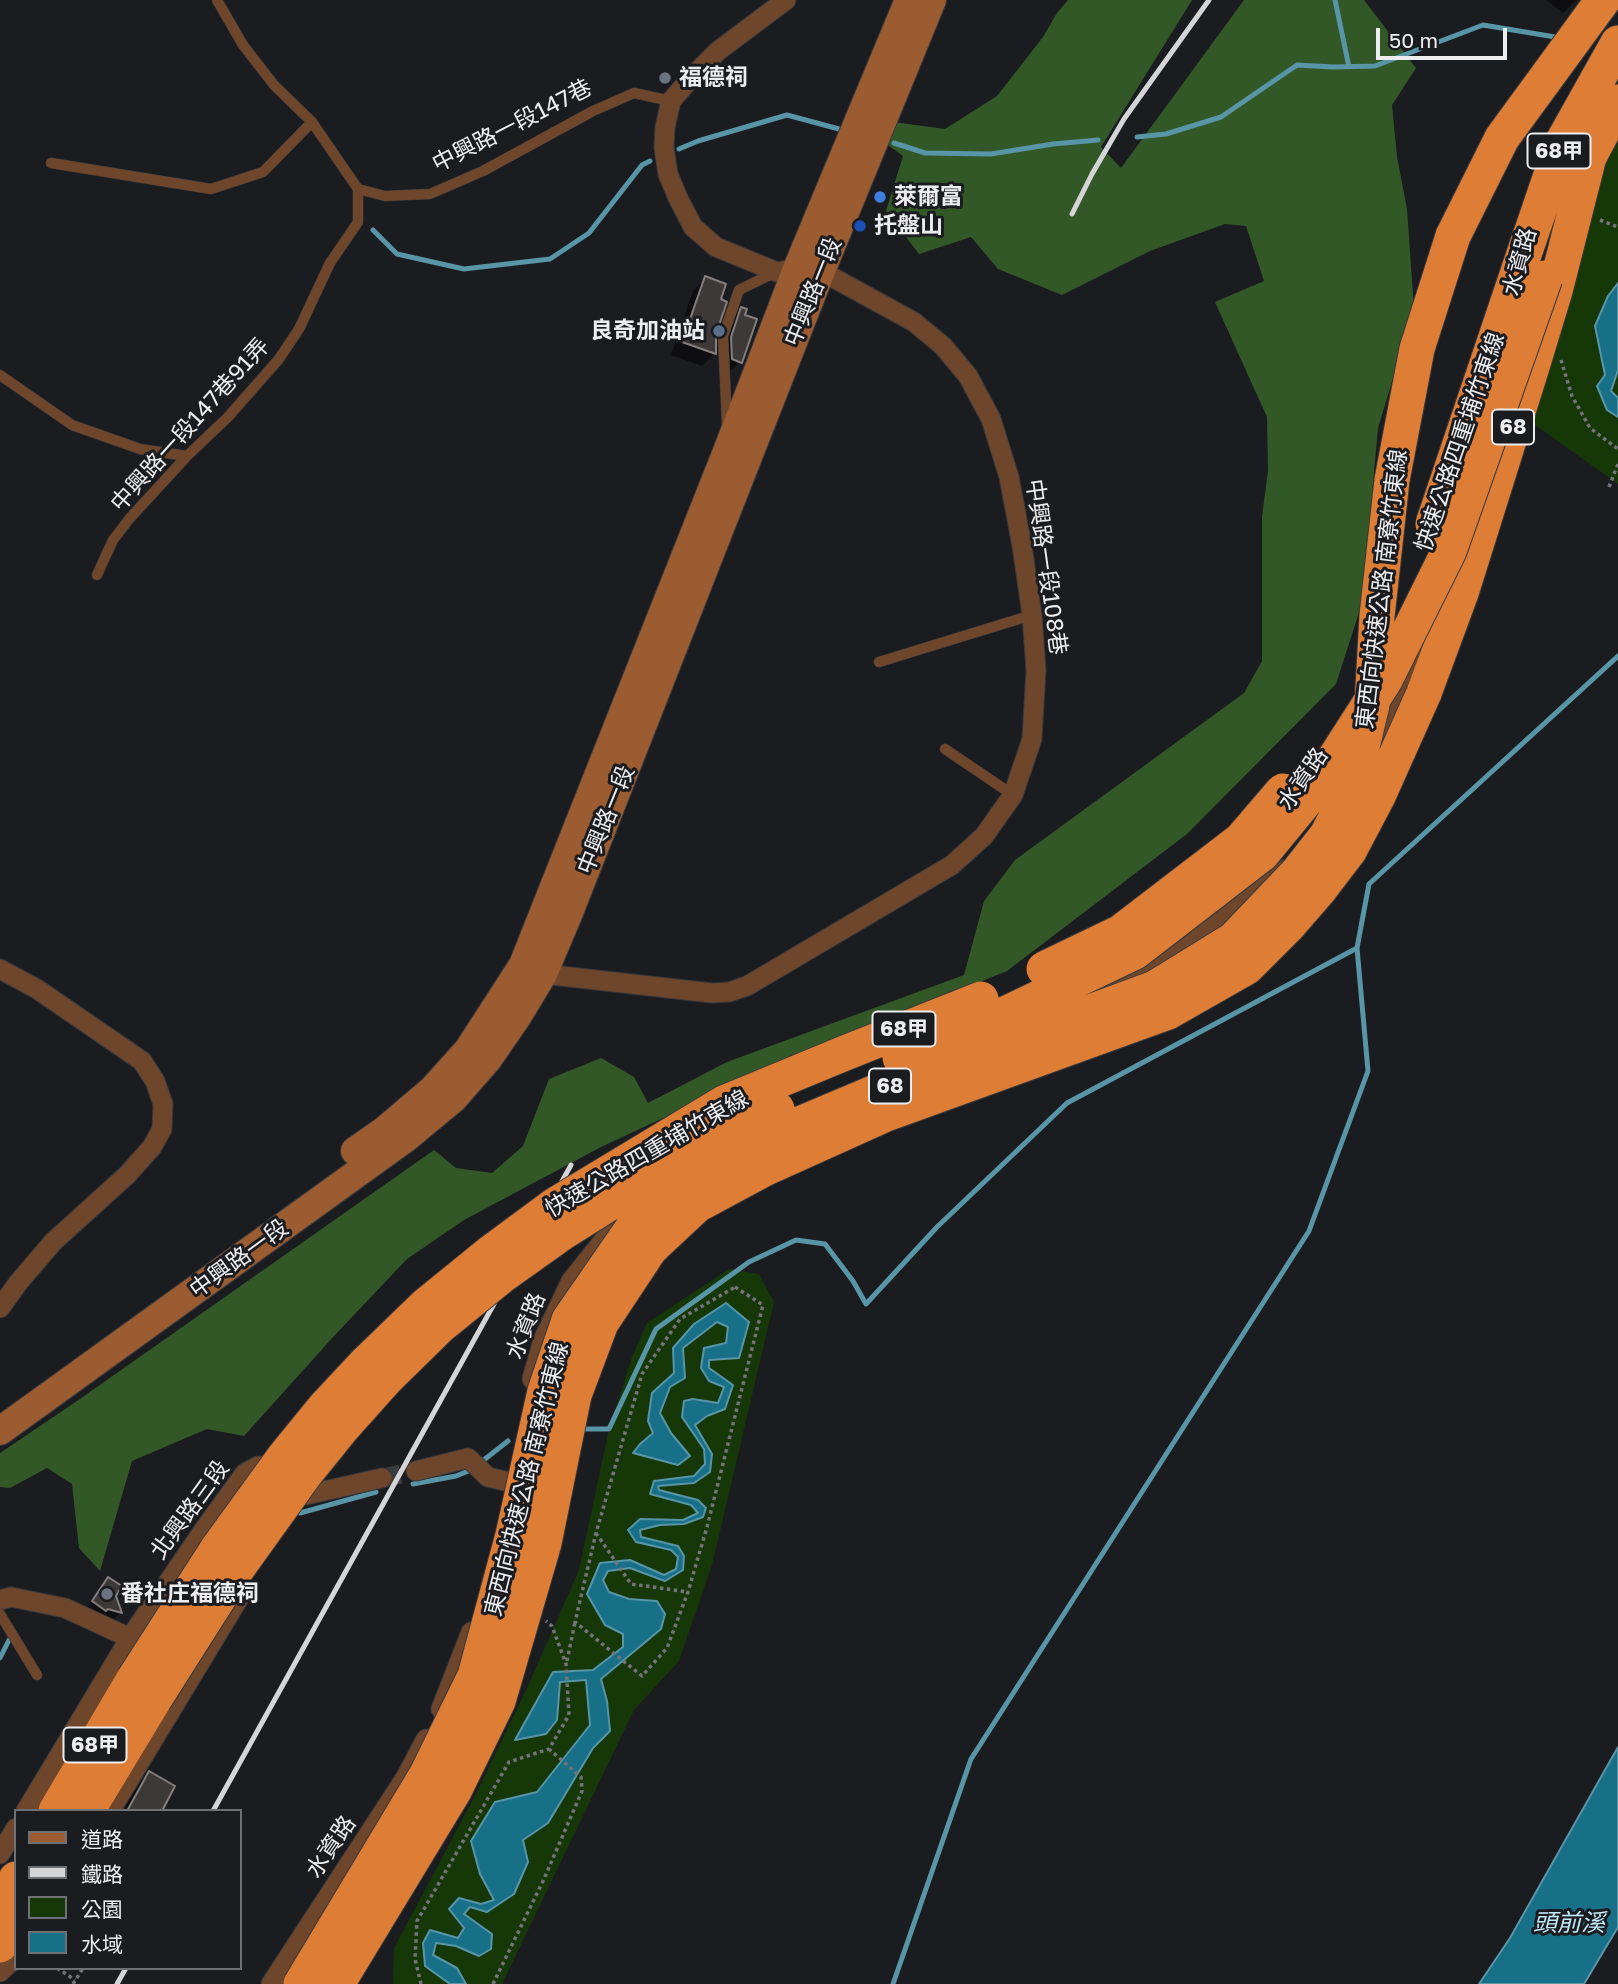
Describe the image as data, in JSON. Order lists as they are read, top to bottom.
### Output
{
  "streets": {
    "highway": [
      "68甲",
      "68",
      "快速公路四重埔竹東線",
      "東西向快速公路 南寮竹東線"
    ],
    "main road": ["中興路一段"],
    "street": ["水資路", "中興路一段108巷", "北興路三段"],
    "lane": ["中興路一段147巷", "中興路一段147巷91弄"]
  },
  "crossings": [
    ["中興路一段147巷", "中興路一段147巷91弄"],
    ["68甲", "快速公路四重埔竹東線"],
    ["68甲", "東西向快速公路 南寮竹東線"],
    ["中興路一段", "中興路一段108巷"]
  ],
  "water": ["頭前溪"],
  "places": [
    "福德祠",
    "萊爾富",
    "托盤山",
    "良奇加油站",
    "番社庄福德祠"
  ],
  "legend": [
    "道路",
    "鐵路",
    "公園",
    "水域"
  ],
  "scale_bar": "50 m"
}
